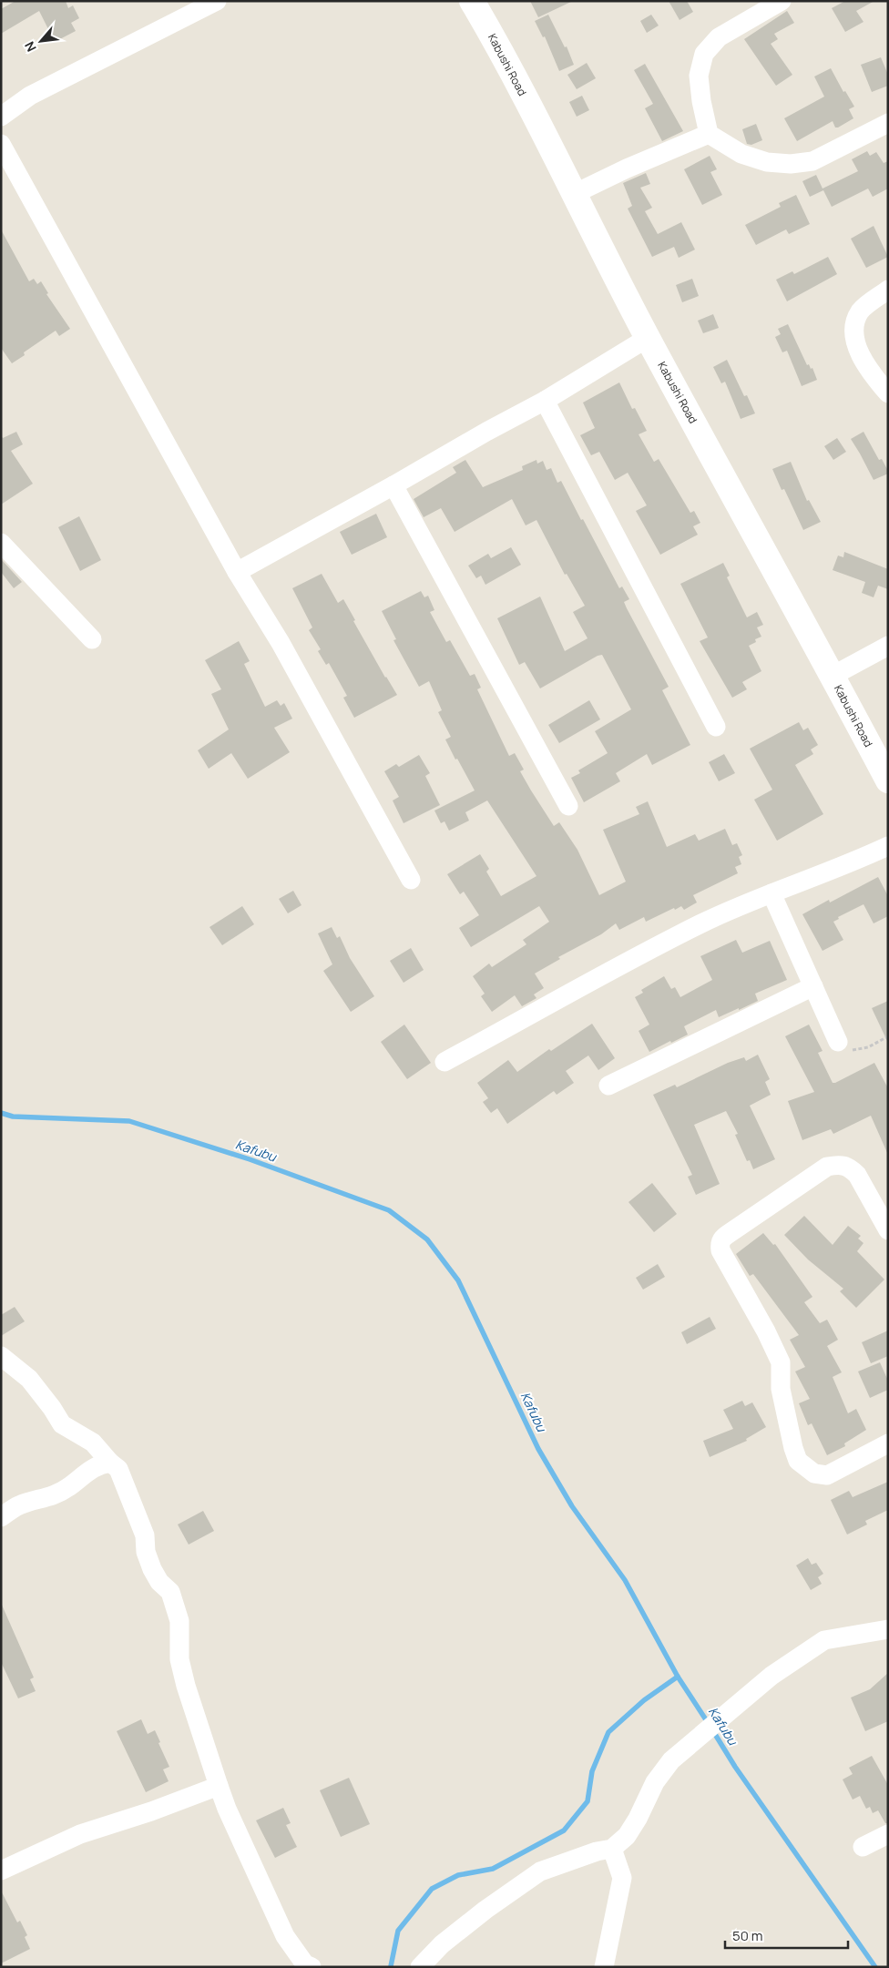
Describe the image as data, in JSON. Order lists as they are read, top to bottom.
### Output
{
  "streets": {
    "main road": ["Kabushi Road"]
  },
  "water": ["Kafubu"],
  "scale_bar": "50 m",
  "north": "bottom left"
}
